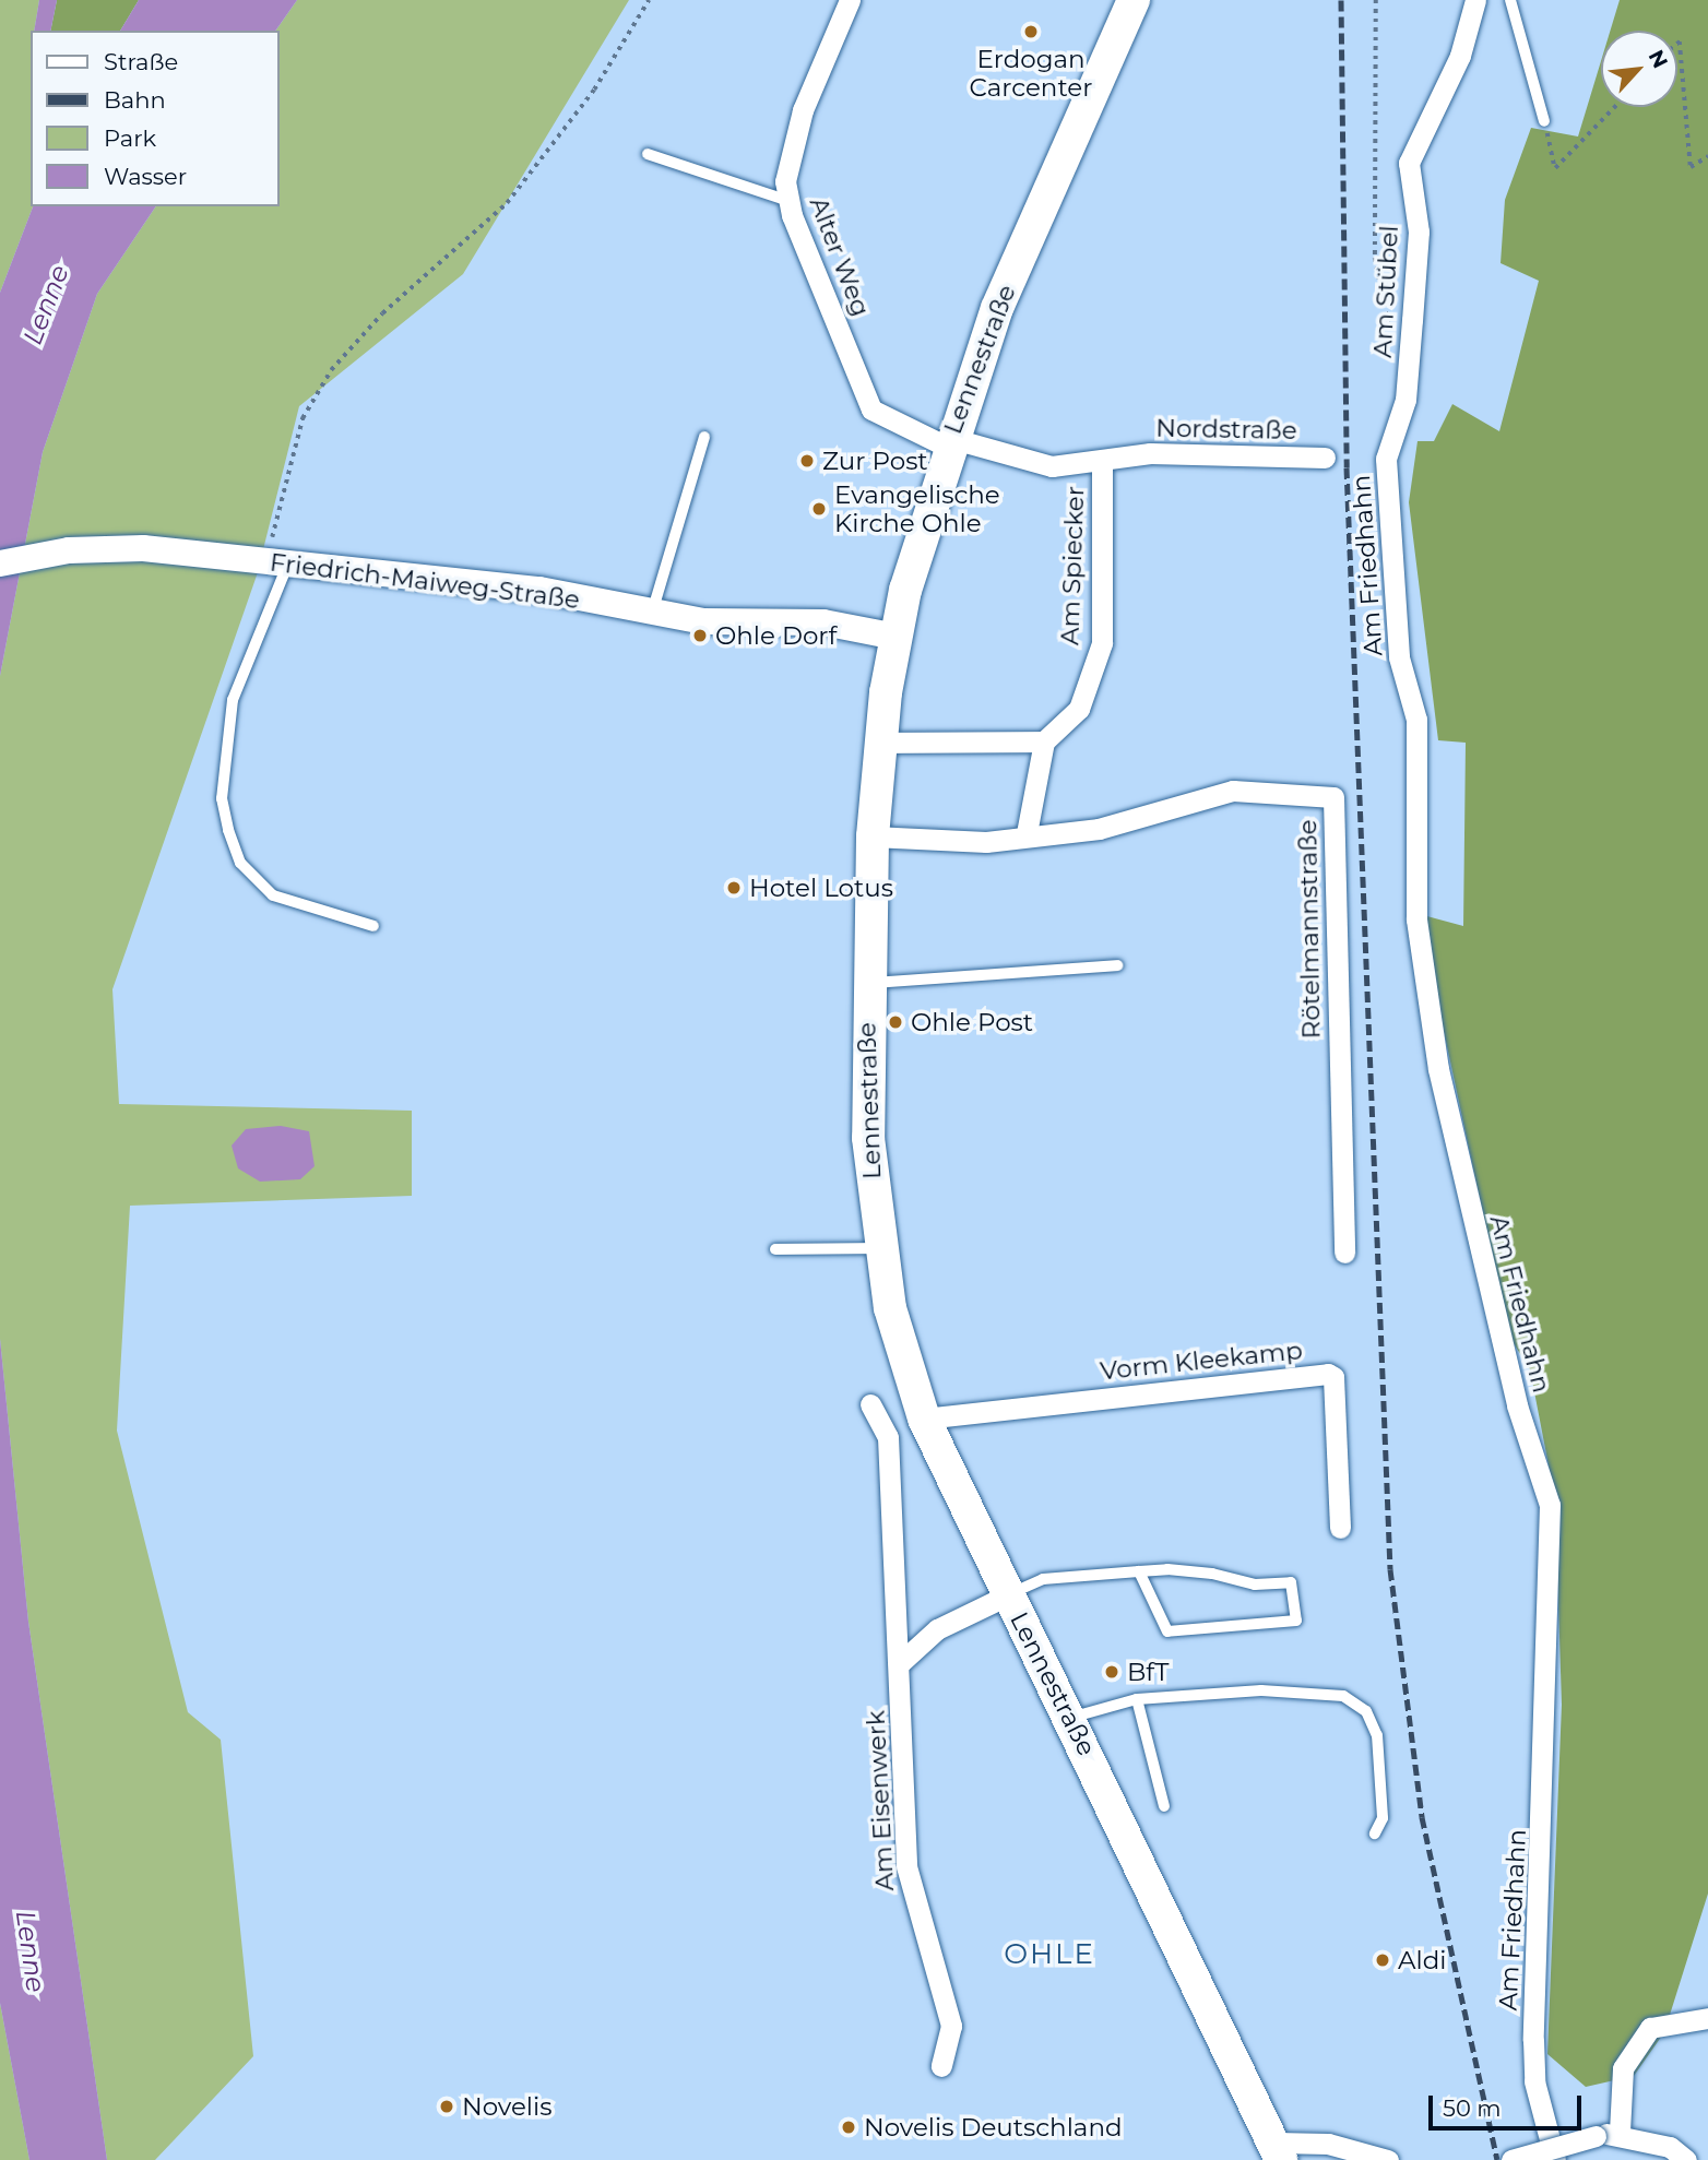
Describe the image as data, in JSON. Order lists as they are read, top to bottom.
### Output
{
  "streets": {
    "main road": ["Lennestraße"],
    "street": [
      "Alter Weg",
      "Am Stübel",
      "Nordstraße",
      "Am Spiecker",
      "Am Friedhahn",
      "Friedrich-Maiweg-Straße",
      "Rötelmannstraße",
      "Vorm Kleekamp",
      "Am Eisenwerk"
    ]
  },
  "crossings": [
    ["Alter Weg", "Lennestraße"],
    ["Alter Weg", "Nordstraße"],
    ["Am Stübel", "Am Friedhahn"],
    ["Lennestraße", "Nordstraße"],
    ["Lennestraße", "Friedrich-Maiweg-Straße"],
    ["Lennestraße", "Rötelmannstraße"],
    ["Lennestraße", "Vorm Kleekamp"],
    ["Nordstraße", "Am Spiecker"]
  ],
  "districts": ["OHLE"],
  "water": ["Lenne"],
  "places": [
    "Erdogan Carcenter",
    "Zur Post",
    "Evangelische Kirche Ohle",
    "Ohle Dorf",
    "Hotel Lotus",
    "Ohle Post",
    "BfT",
    "Aldi",
    "Novelis",
    "Novelis Deutschland"
  ],
  "legend": [
    "Straße",
    "Bahn",
    "Park",
    "Wasser"
  ],
  "scale_bar": "50 m",
  "north": "top right"
}
